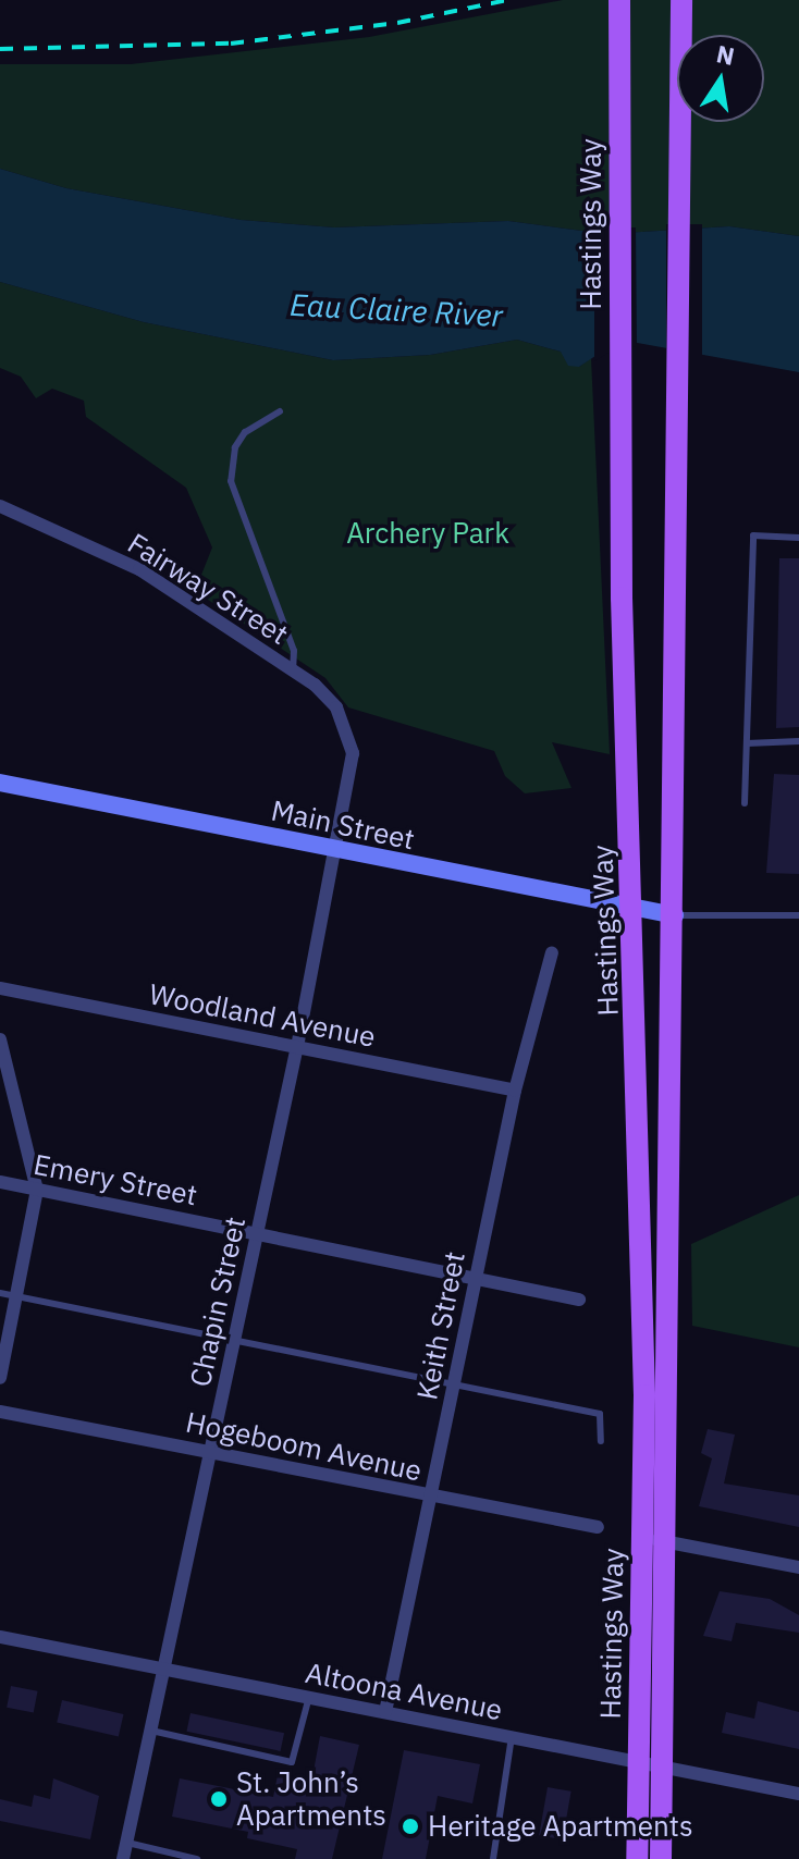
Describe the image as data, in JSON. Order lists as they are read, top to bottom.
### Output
{
  "streets": {
    "main road": ["Hastings Way"],
    "street": [
      "Fairway Street",
      "Main Street",
      "Woodland Avenue",
      "Emery Street",
      "Chapin Street",
      "Keith Street",
      "Hogeboom Avenue",
      "Altoona Avenue"
    ]
  },
  "crossings": [
    ["Hastings Way", "Main Street"],
    ["Hastings Way", "Altoona Avenue"],
    ["Fairway Street", "Chapin Street"],
    ["Main Street", "Chapin Street"],
    ["Woodland Avenue", "Chapin Street"],
    ["Woodland Avenue", "Keith Street"],
    ["Emery Street", "Chapin Street"],
    ["Emery Street", "Keith Street"],
    ["Chapin Street", "Hogeboom Avenue"],
    ["Chapin Street", "Altoona Avenue"],
    ["Keith Street", "Hogeboom Avenue"],
    ["Keith Street", "Altoona Avenue"]
  ],
  "water": ["Eau Claire River"],
  "parks": ["Archery Park"],
  "places": ["St. John’s Apartments", "Heritage Apartments"],
  "north": "top"
}
